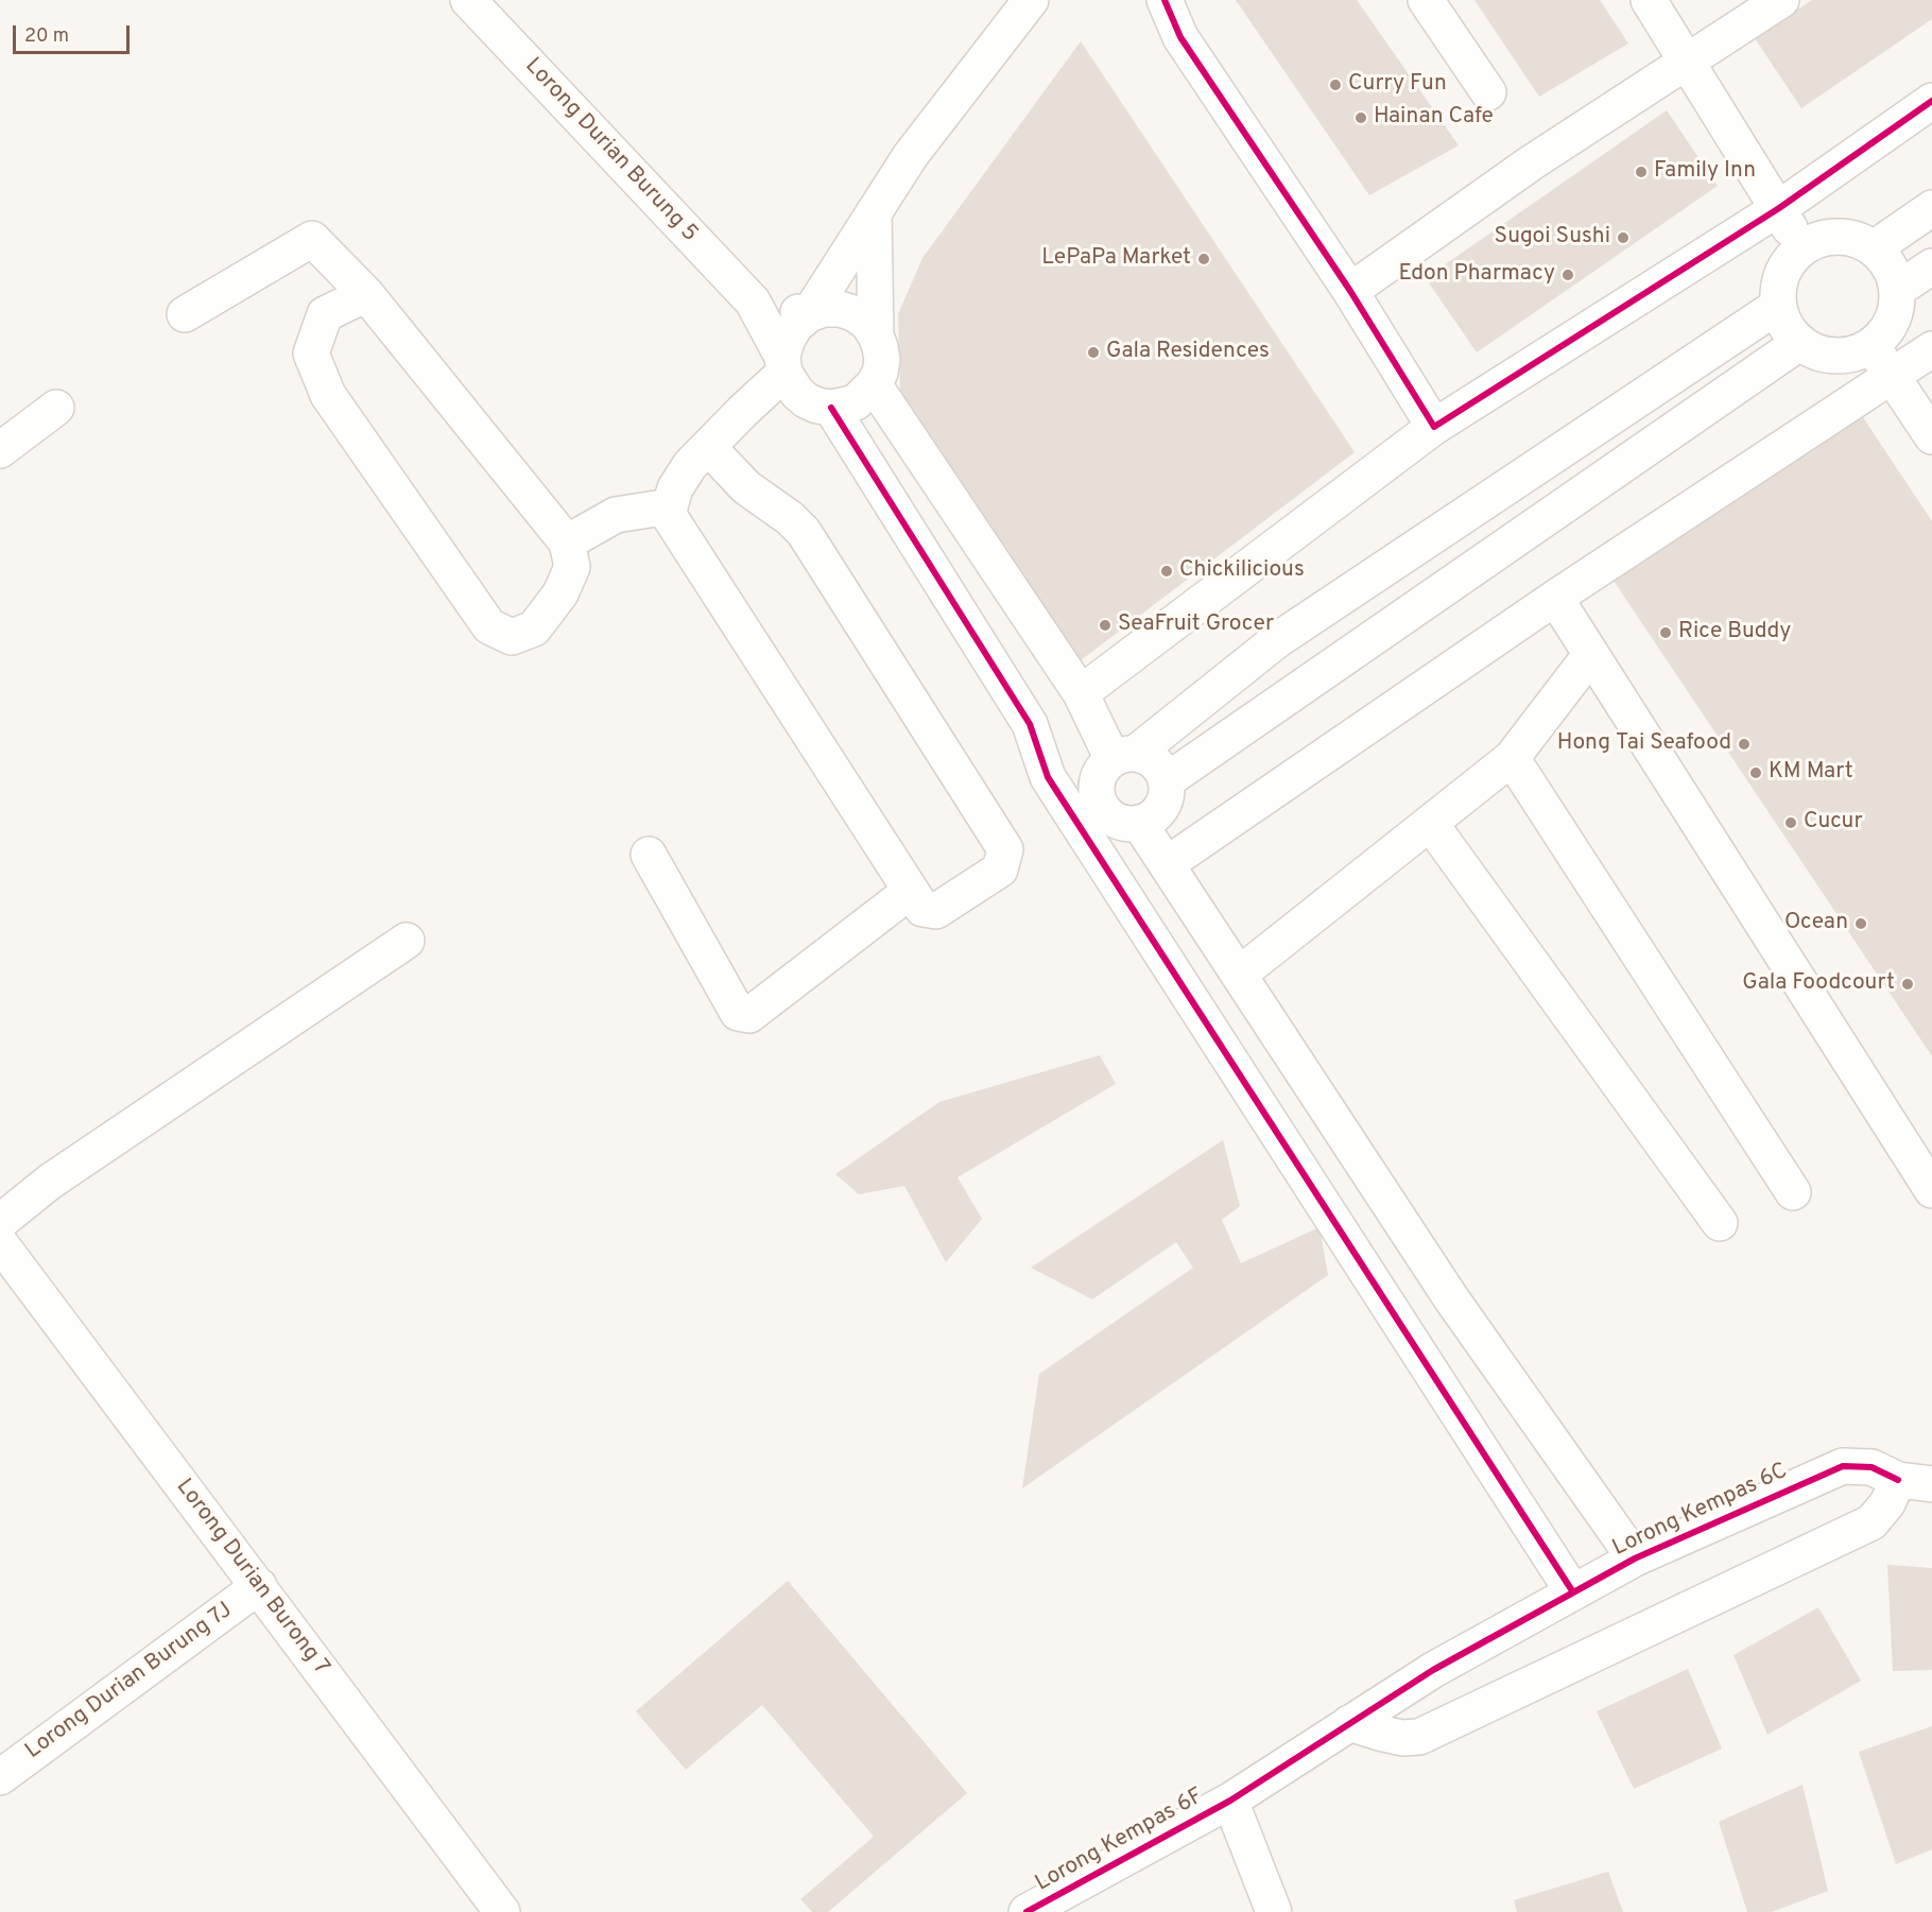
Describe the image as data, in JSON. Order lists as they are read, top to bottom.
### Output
{
  "streets": {
    "street": [
      "Lorong Durian Burung 5",
      "Lorong Kempas 6C",
      "Lorong Durian Burong 7",
      "Lorong Durian Burung 7J",
      "Lorong Kempas 6F"
    ]
  },
  "crossings": [
    ["Lorong Kempas 6C", "Lorong Kempas 6F"],
    ["Lorong Durian Burong 7", "Lorong Durian Burung 7J"]
  ],
  "places": [
    "Curry Fun",
    "Hainan Cafe",
    "Family Inn",
    "Sugoi Sushi",
    "LePaPa Market",
    "Edon Pharmacy",
    "Gala Residences",
    "Chickilicious",
    "SeaFruit Grocer",
    "Rice Buddy",
    "Hong Tai Seafood",
    "KM Mart",
    "Cucur",
    "Ocean",
    "Gala Foodcourt"
  ],
  "scale_bar": "20 m"
}
